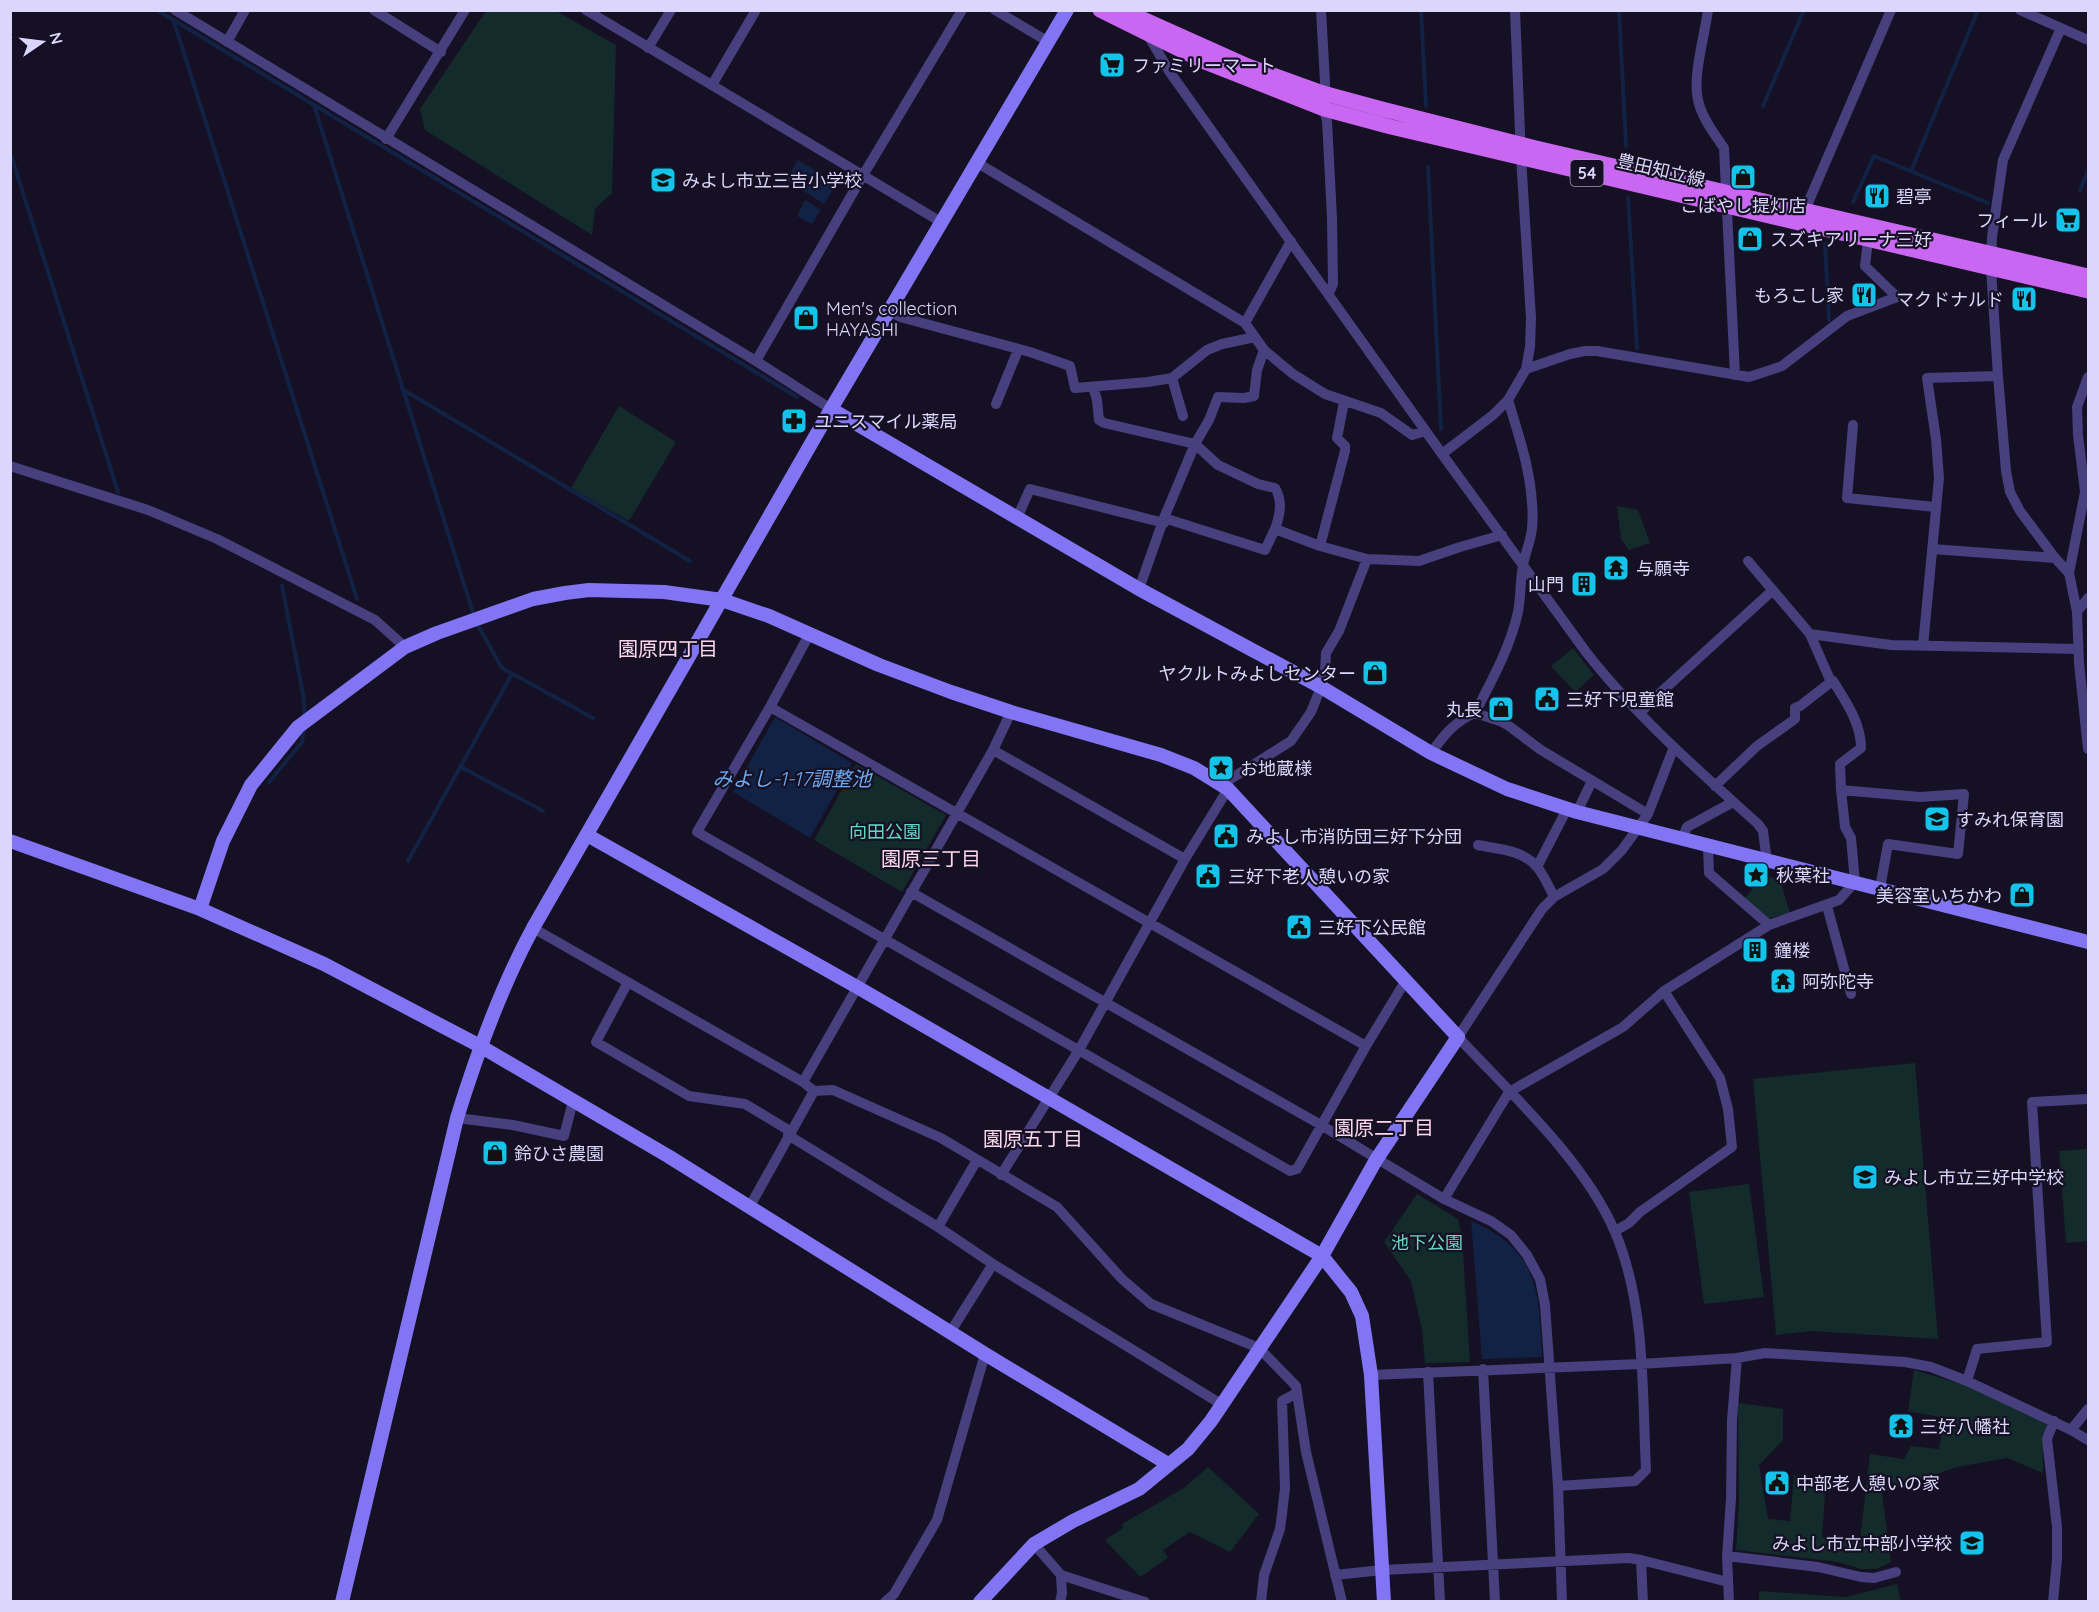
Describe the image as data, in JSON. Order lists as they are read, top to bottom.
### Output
{
  "streets": {
    "main road": ["豊田知立線", "54"]
  },
  "districts": [
    "園原四丁目",
    "園原三丁目",
    "園原二丁目",
    "園原五丁目"
  ],
  "water": ["みよし-1-17調整池"],
  "parks": ["向田公園", "池下公園"],
  "places": {
    "supermarket": ["ファミリーマート", "フィール"],
    "shop": [
      "こばやし提灯店",
      "スズキアリーナ三好",
      "Men's collection HAYASHI",
      "ヤクルトみよしセンター",
      "丸長",
      "美容室いちかわ",
      "鈴ひさ農園"
    ],
    "school or university": [
      "みよし市立三吉小学校",
      "すみれ保育園",
      "みよし市立三好中学校",
      "みよし市立中部小学校"
    ],
    "restaurant": ["碧亭", "もろこし家", "マクドナルド"],
    "pharmacy": ["ユニスマイル薬局"],
    "temple": ["与願寺", "阿弥陀寺", "三好八幡社"],
    "building": ["山門", "鐘楼"],
    "public building": [
      "三好下児童館",
      "みよし市消防団三好下分団",
      "三好下老人憩いの家",
      "三好下公民館",
      "中部老人憩いの家"
    ],
    "place": ["お地蔵様", "秋葉社"]
  },
  "north": "right"
}
